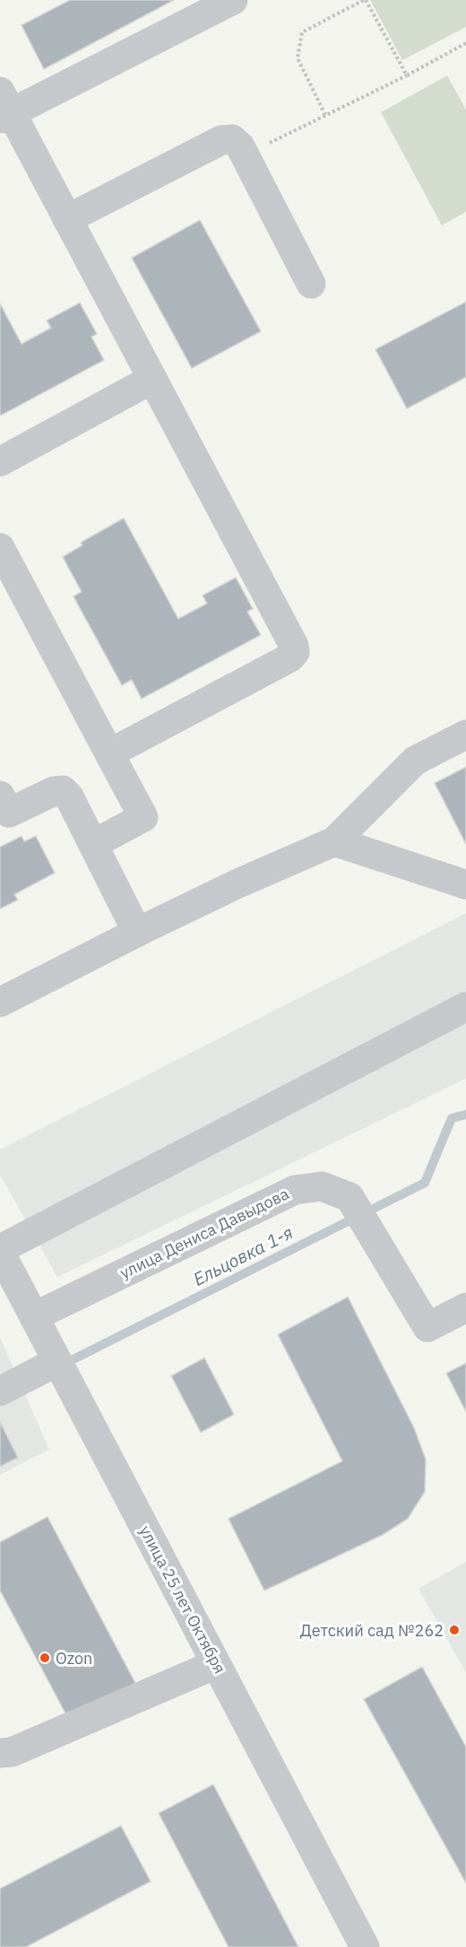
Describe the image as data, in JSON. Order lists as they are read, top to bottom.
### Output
{
  "streets": {
    "street": ["улица Дениса Давыдова", "улица 25 лет Октября"]
  },
  "crossings": [
    ["улица Дениса Давыдова", "улица 25 лет Октября"]
  ],
  "water": ["Ельцовка 1-я"],
  "places": ["Детский сад №262", "Ozon"]
}
